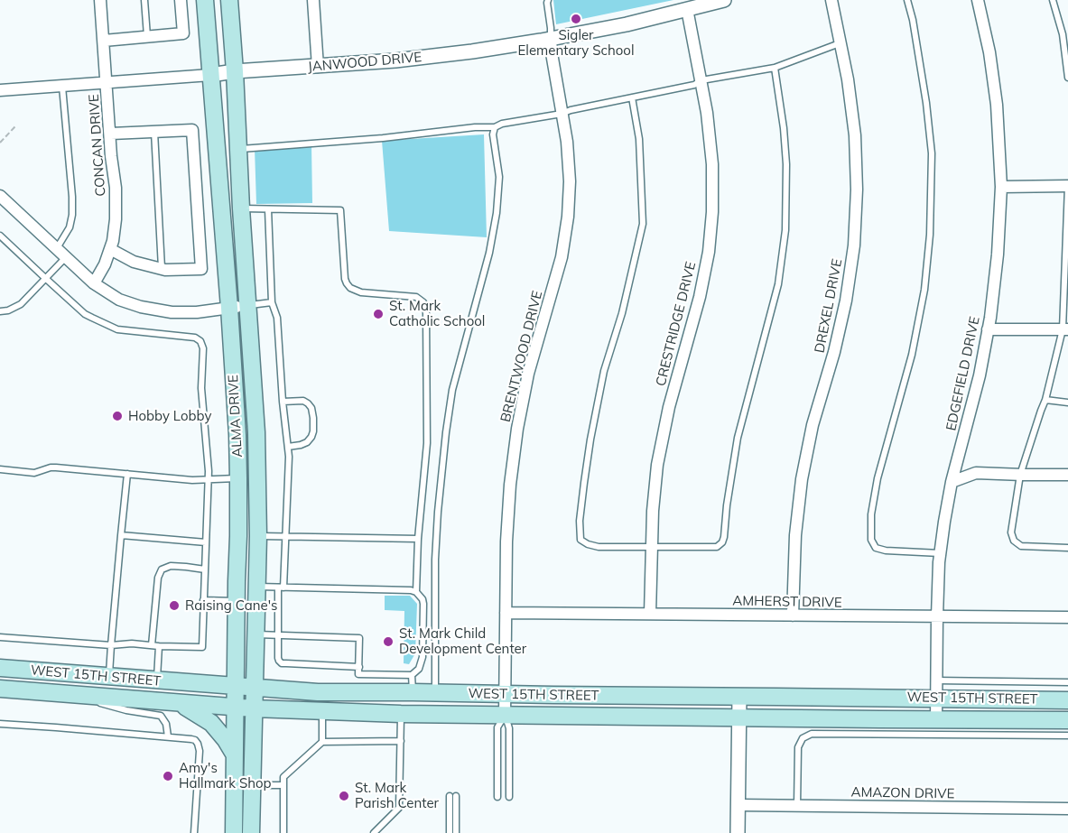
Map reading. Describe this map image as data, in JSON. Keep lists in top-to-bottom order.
{
  "streets": {
    "main road": ["ALMA DRIVE", "WEST 15TH STREET"],
    "street": [
      "JANWOOD DRIVE",
      "CONCAN DRIVE",
      "DREXEL DRIVE",
      "CRESTRIDGE DRIVE",
      "BRENTWOOD DRIVE",
      "EDGEFIELD DRIVE",
      "AMHERST DRIVE",
      "AMAZON DRIVE"
    ]
  },
  "crossings": [
    ["JANWOOD DRIVE", "CONCAN DRIVE"],
    ["JANWOOD DRIVE", "CRESTRIDGE DRIVE"],
    ["JANWOOD DRIVE", "BRENTWOOD DRIVE"],
    ["JANWOOD DRIVE", "ALMA DRIVE"],
    ["DREXEL DRIVE", "AMHERST DRIVE"],
    ["CRESTRIDGE DRIVE", "AMHERST DRIVE"],
    ["BRENTWOOD DRIVE", "AMHERST DRIVE"],
    ["BRENTWOOD DRIVE", "WEST 15TH STREET"],
    ["EDGEFIELD DRIVE", "AMHERST DRIVE"],
    ["EDGEFIELD DRIVE", "WEST 15TH STREET"],
    ["ALMA DRIVE", "WEST 15TH STREET"]
  ],
  "places": [
    "Sigler Elementary School",
    "St. Mark Catholic School",
    "Hobby Lobby",
    "Raising Cane's",
    "St. Mark Child Development Center",
    "Amy's Hallmark Shop",
    "St. Mark Parish Center"
  ]
}
